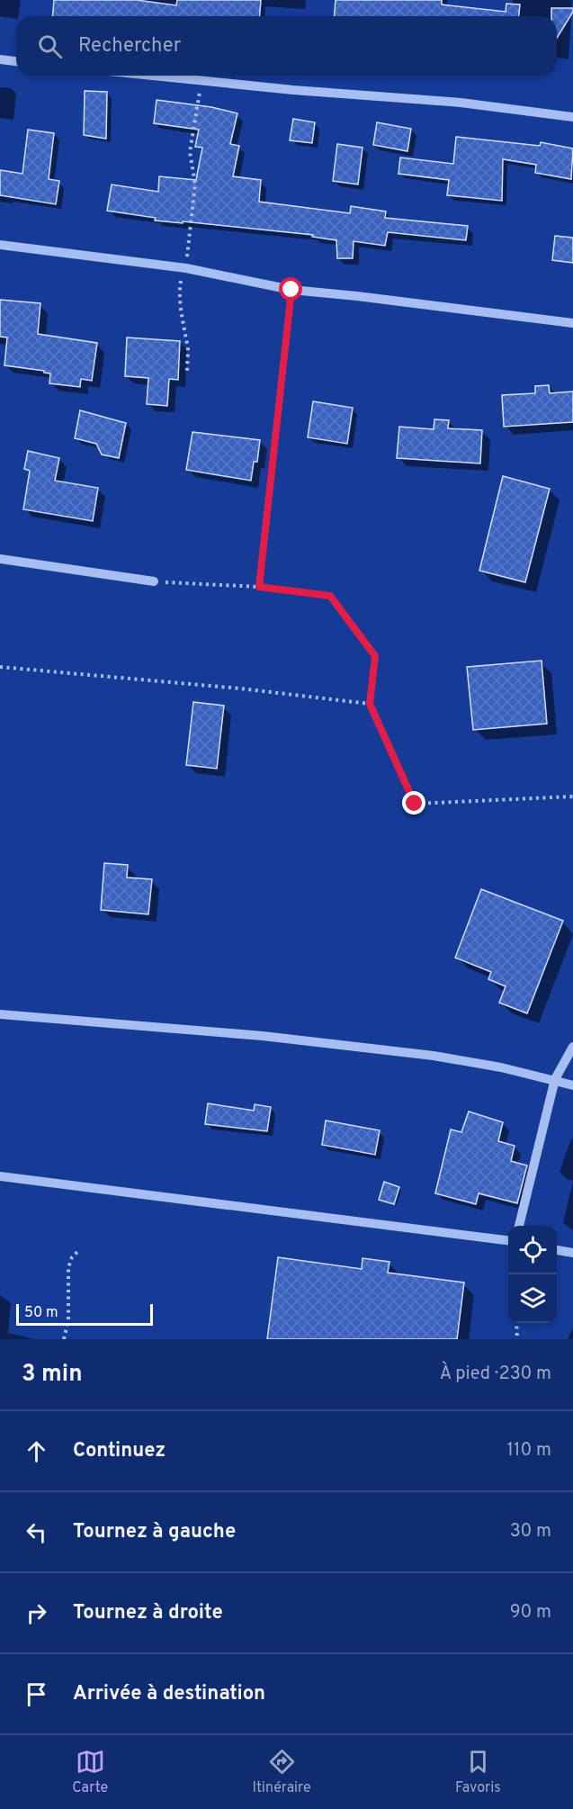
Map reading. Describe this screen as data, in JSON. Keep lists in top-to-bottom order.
{
  "scale_bar": "50 m",
  "page": {
    "search": "Rechercher",
    "scale": "50 m",
    "heading": ["3 min", "À pied · 230 m"],
    "list": [
      ["Continuez", "110 m"],
      ["Tournez à gauche", "30 m"],
      ["Tournez à droite", "90 m"],
      "Arrivée à destination"
    ],
    "nav": ["Carte", "Itinéraire", "Favoris"]
  }
}
